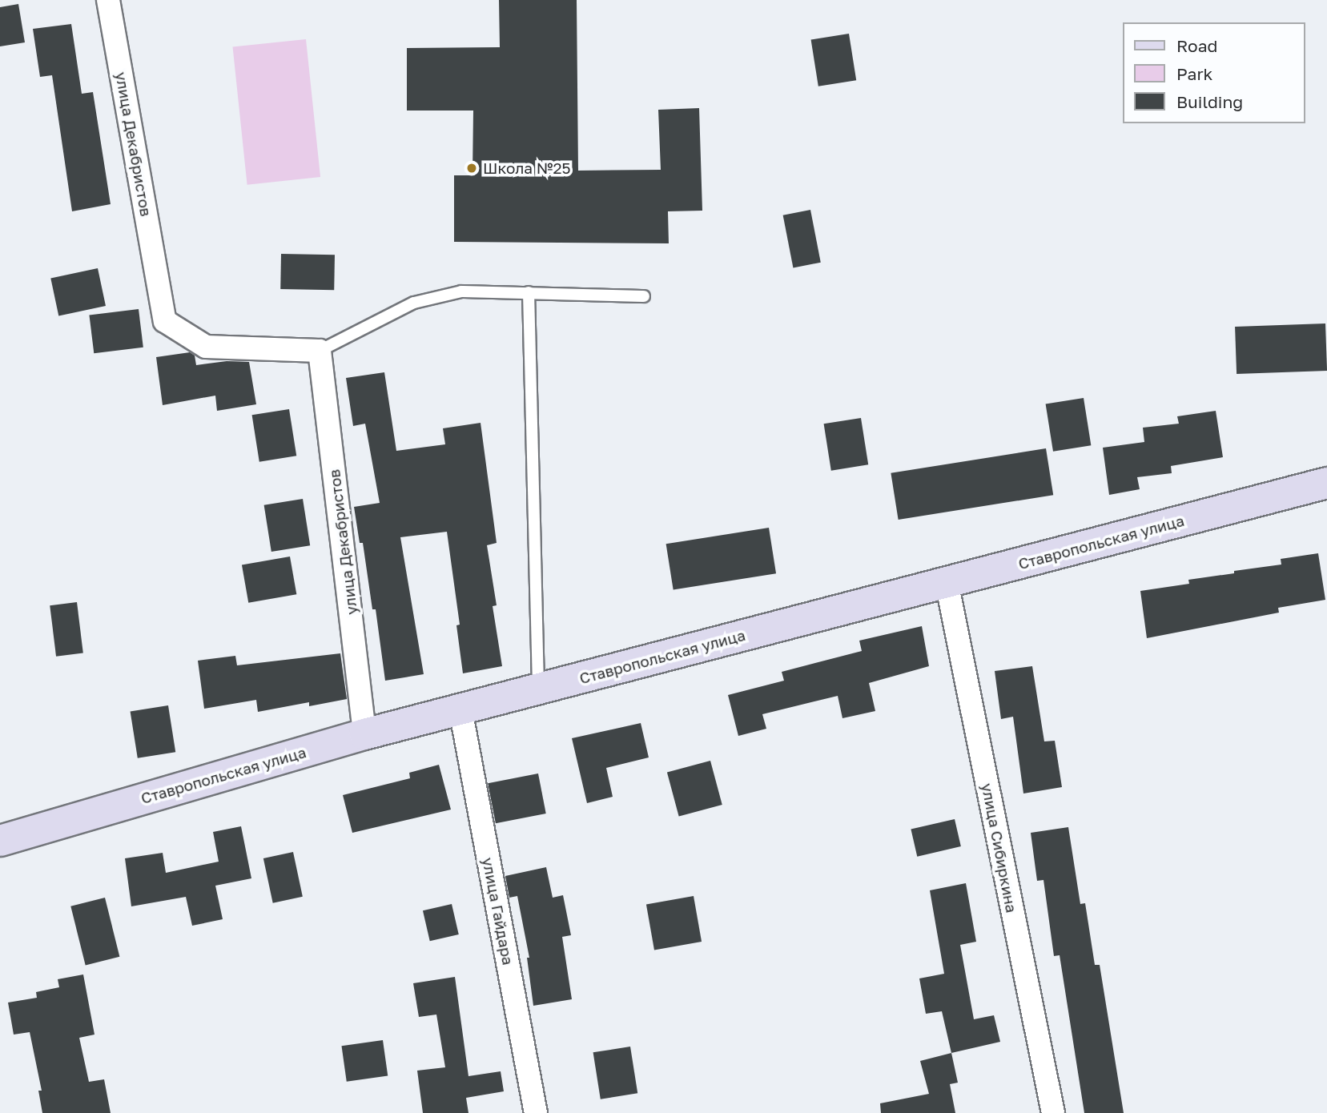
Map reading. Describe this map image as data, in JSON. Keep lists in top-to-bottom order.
{
  "streets": {
    "main road": ["Ставропольская улица"],
    "street": ["улица Декабристов", "улица Сибиркина", "улица Гайдара"]
  },
  "crossings": [
    ["улица Декабристов", "Ставропольская улица"],
    ["Ставропольская улица", "улица Сибиркина"],
    ["Ставропольская улица", "улица Гайдара"]
  ],
  "places": ["Школа №25"],
  "legend": ["Road", "Park", "Building"]
}
